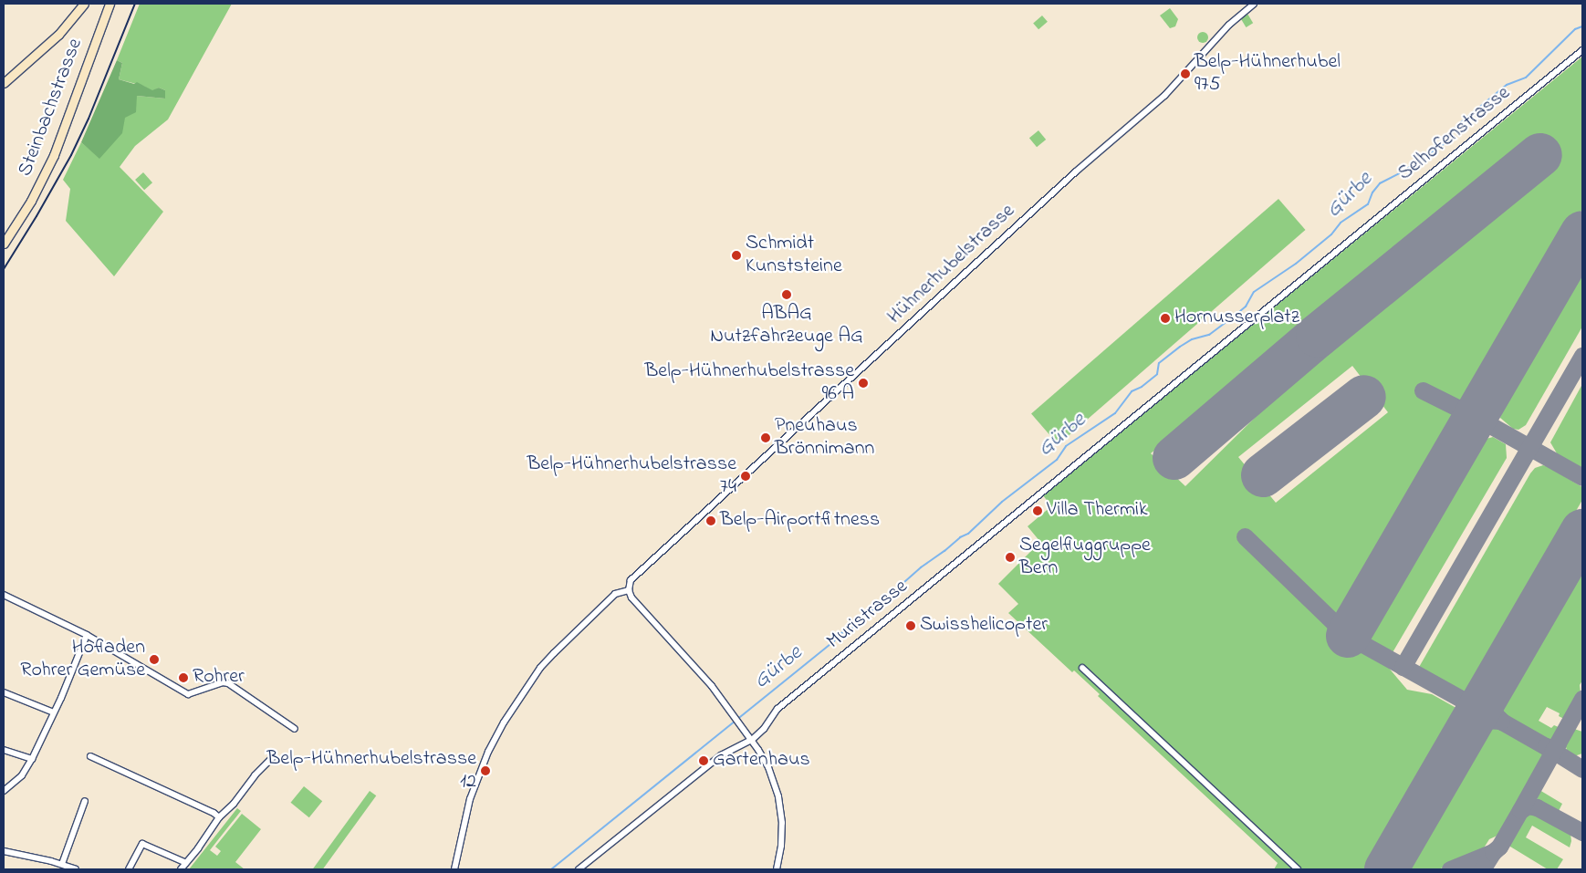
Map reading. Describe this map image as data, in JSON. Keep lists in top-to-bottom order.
{
  "streets": {
    "main road": ["Steinbachstrasse"],
    "street": ["Selhofenstrasse", "Hühnerhubelstrasse", "Muristrasse"]
  },
  "crossings": [
    ["Selhofenstrasse", "Muristrasse"]
  ],
  "water": ["Gürbe"],
  "places": [
    "Belp-Hühnerhubel 975",
    "Schmidt Kunststeine",
    "ABAG Nutzfahrzeuge AG",
    "Hornusserplatz",
    "Belp-Hühnerhubelstrasse 96 A",
    "Pneuhaus Brönnimann",
    "Belp-Hühnerhubelstrasse 74",
    "Villa Thermik",
    "Belp-Airportfitness",
    "Segelfluggruppe Bern",
    "Swisshelicopter",
    "Hofladen Rohrer Gemüse",
    "Rohrer",
    "Gartenhaus",
    "Belp-Hühnerhubelstrasse 12"
  ]
}
